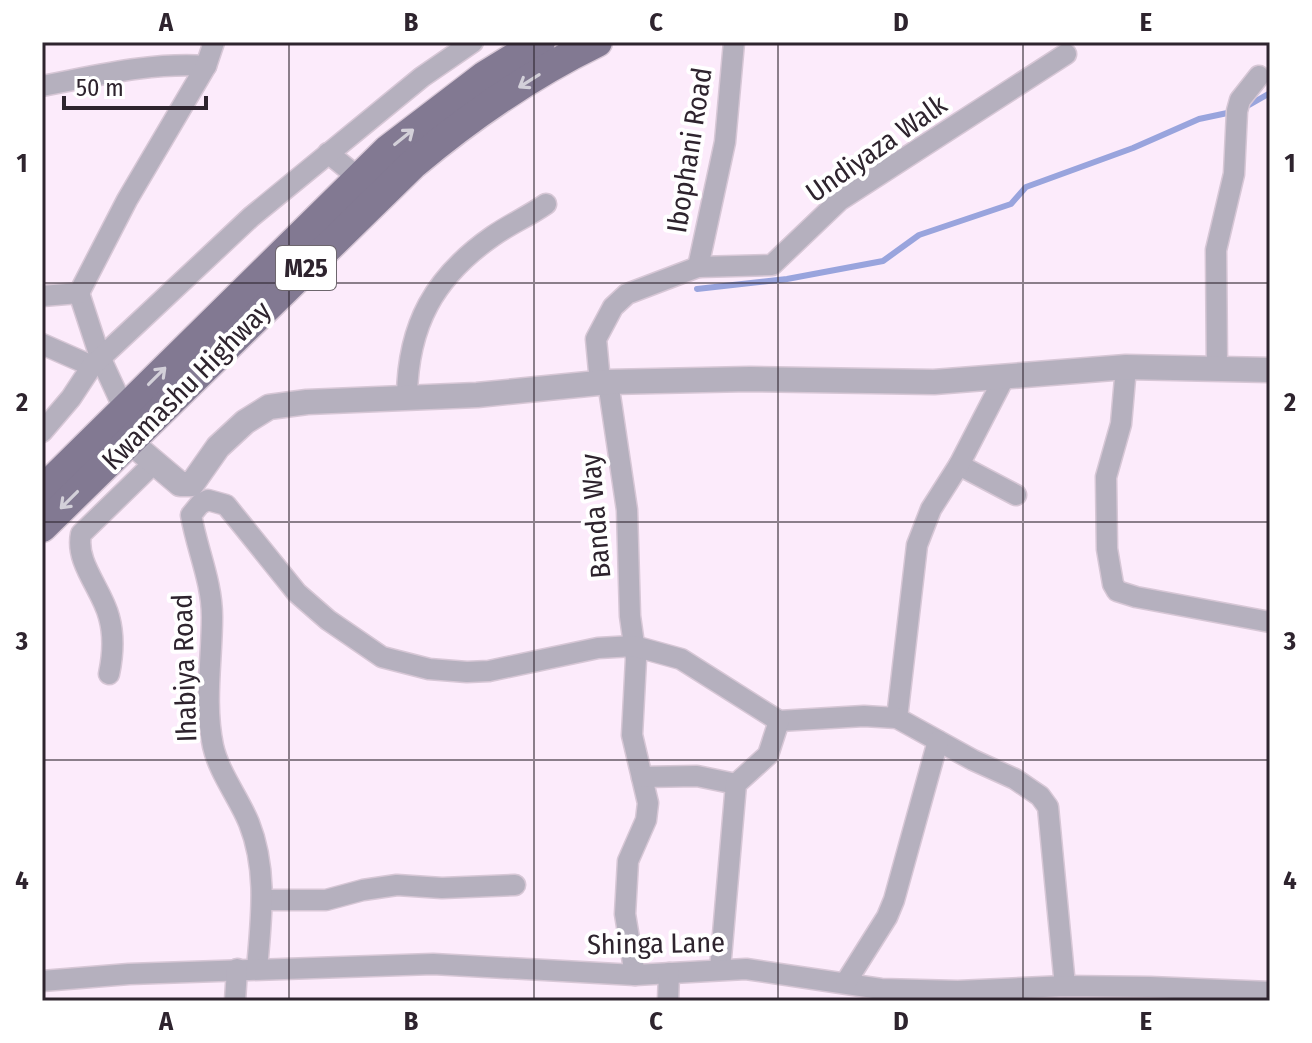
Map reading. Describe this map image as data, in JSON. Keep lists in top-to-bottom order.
{
  "streets": {
    "main road": ["M25", "Kwamashu Highway"],
    "street": [
      "Undiyaza Walk",
      "Ibophani Road",
      "Banda Way",
      "Ihabiya Road",
      "Shinga Lane"
    ]
  },
  "crossings": [
    ["Undiyaza Walk", "Ibophani Road"],
    ["Undiyaza Walk", "Banda Way"],
    ["Banda Way", "Ihabiya Road"],
    ["Banda Way", "Shinga Lane"],
    ["Ihabiya Road", "Shinga Lane"]
  ],
  "scale_bar": "50 m",
  "grid": {
    "columns": [
      "A",
      "B",
      "C",
      "D",
      "E"
    ],
    "rows": [
      "1",
      "2",
      "3",
      "4"
    ]
  }
}
